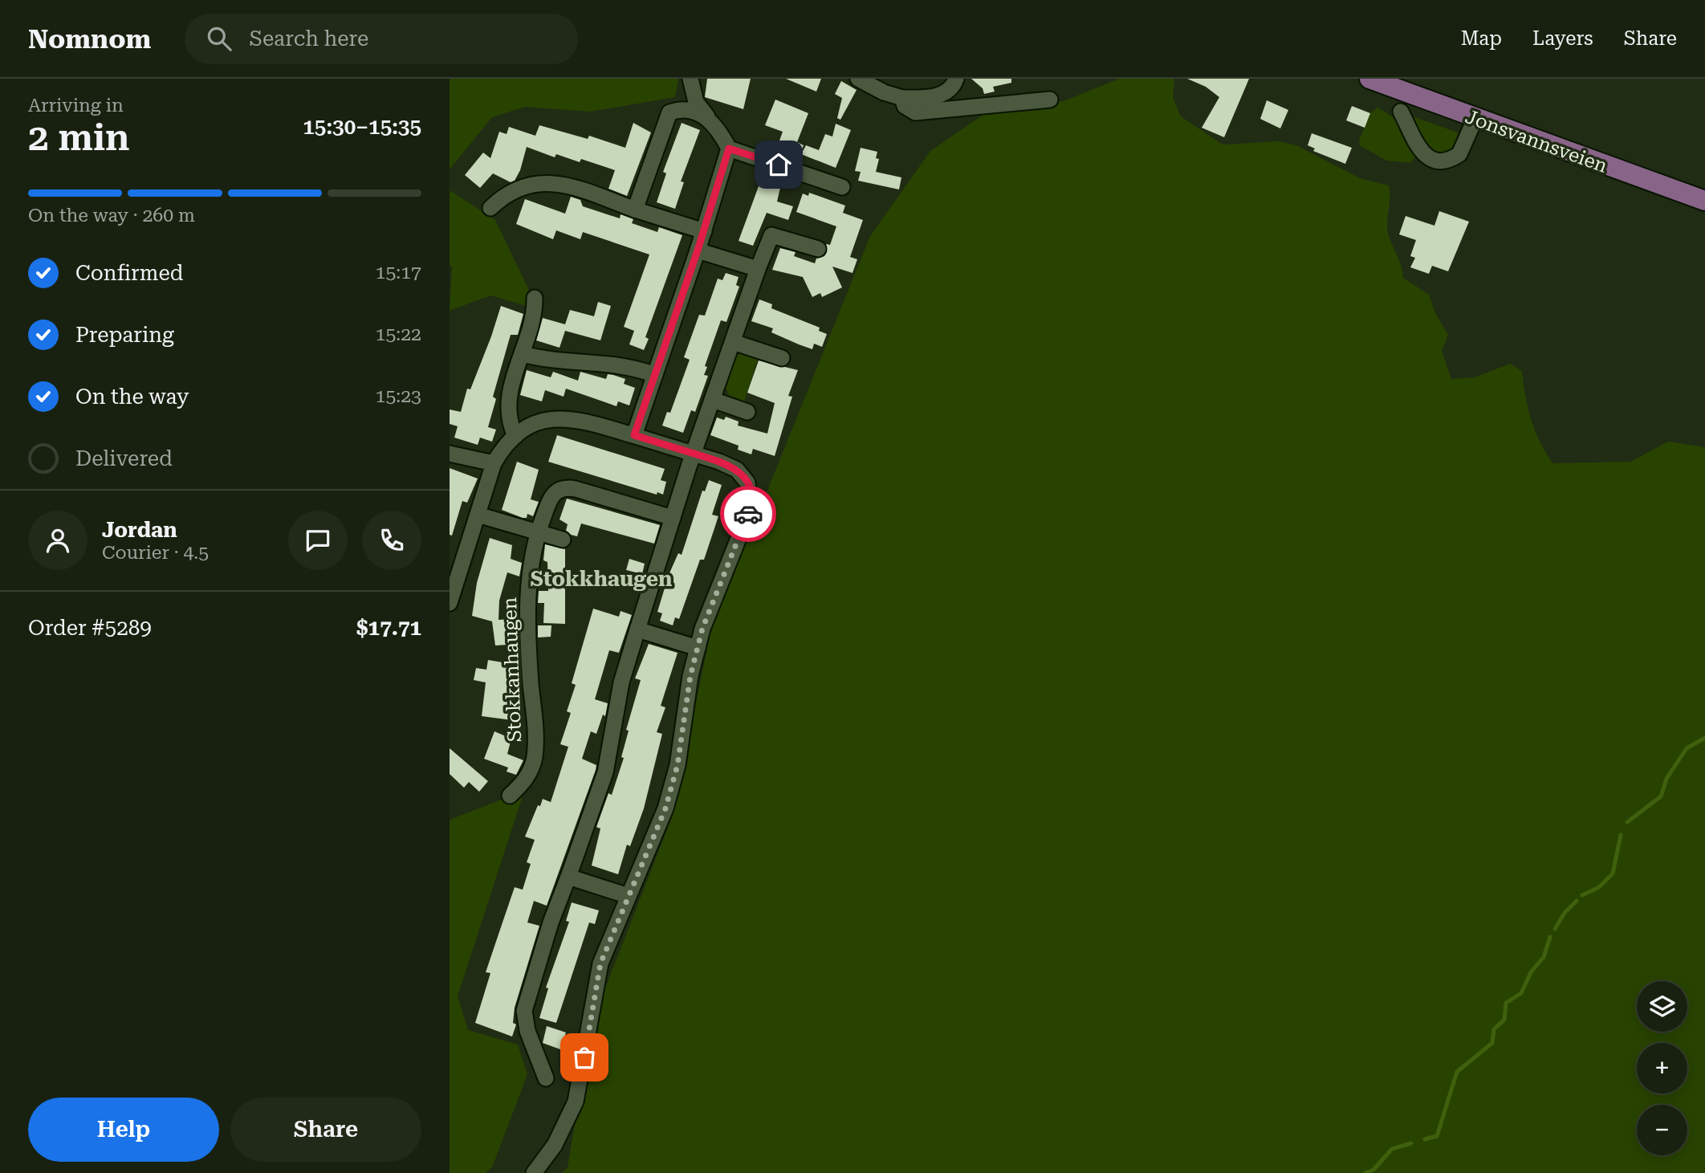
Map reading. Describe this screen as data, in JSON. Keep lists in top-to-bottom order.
{
  "streets": {
    "main road": ["Jonsvannsveien"],
    "street": ["Stokkanhaugen"]
  },
  "districts": ["Stokkhaugen"],
  "page": {
    "header": "Nomnom",
    "search": "Search here",
    "nav": ["Map", "Layers", "Share"],
    "heading": ["2 min", "Arriving in", "15:30–15:35"],
    "panel": [
      "Jordan",
      "Courier · 4.5",
      "Order #5289",
      "$17.71"
    ],
    "bar": "On the way · 260 m",
    "list": [
      ["Confirmed", "15:17"],
      ["Preparing", "15:22"],
      ["On the way", "15:23"],
      "Delivered"
    ],
    "map_buttons": ["+", "−"],
    "buttons": ["Help", "Share"]
  }
}
